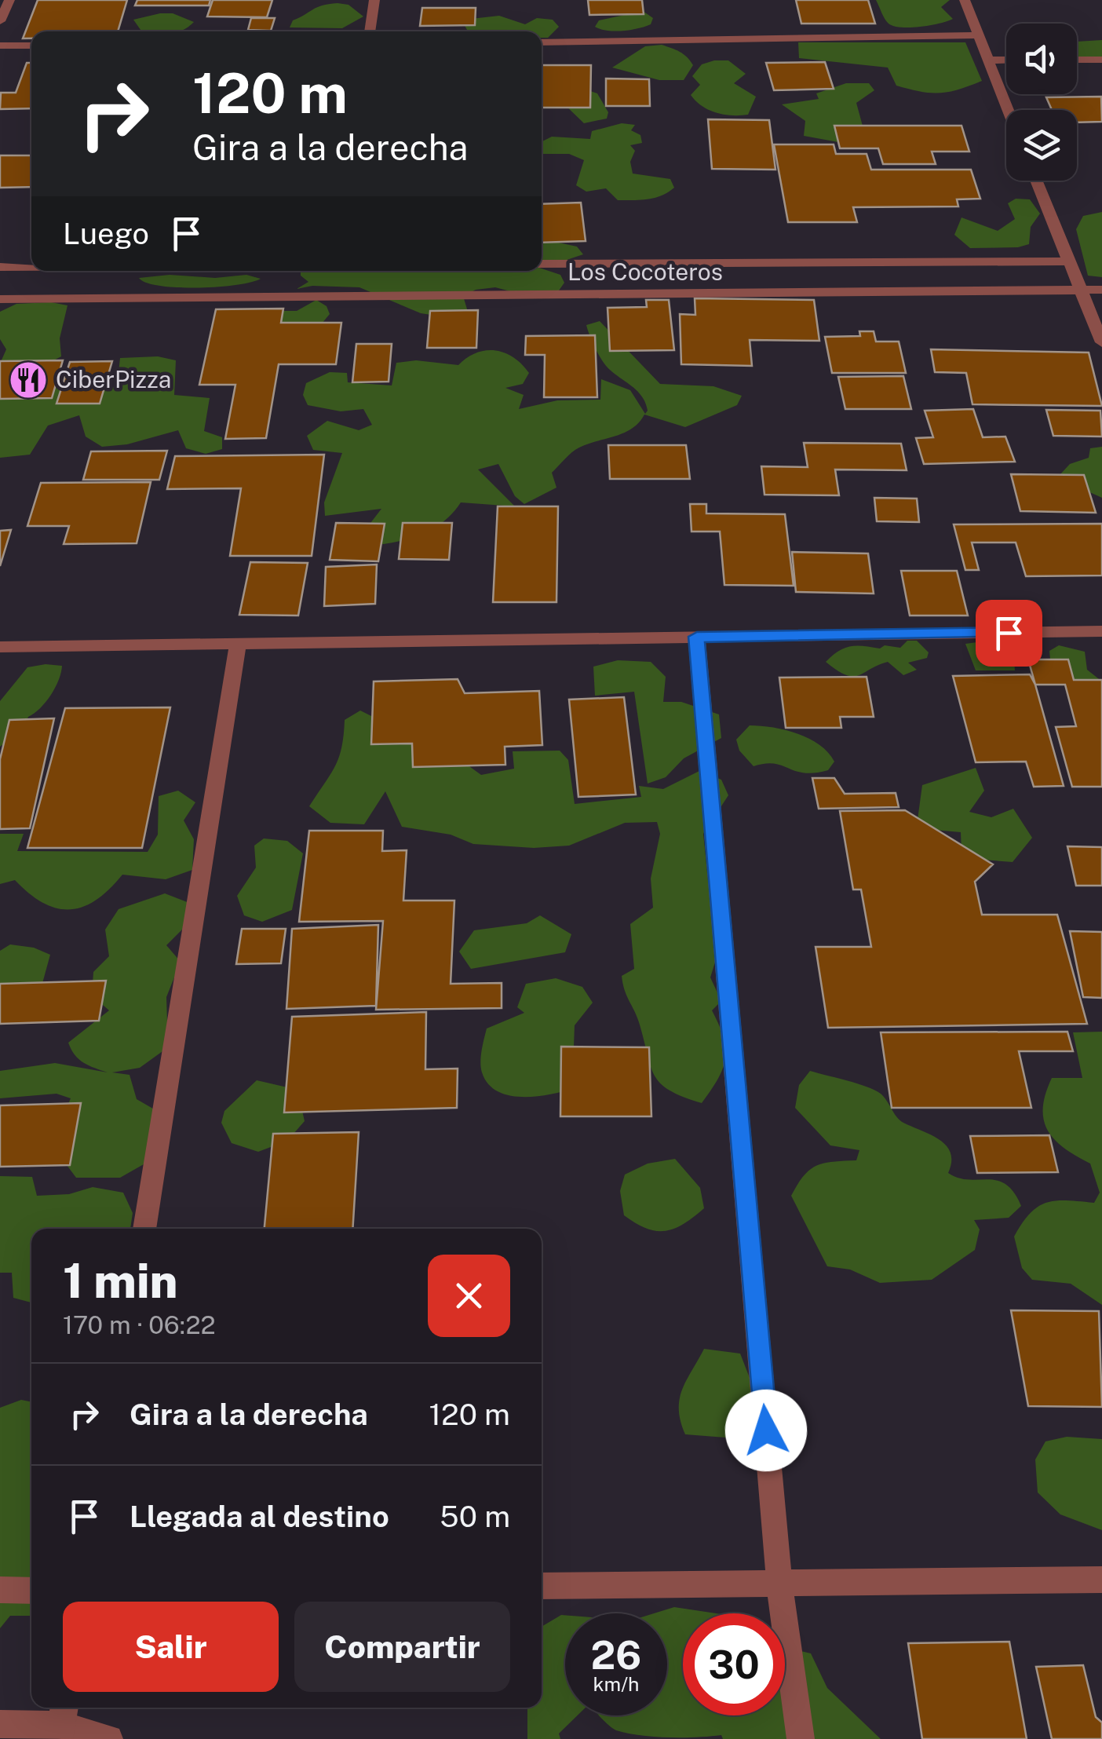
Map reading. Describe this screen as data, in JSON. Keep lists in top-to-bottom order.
{
  "streets": {
    "street": ["Los Cocoteros"]
  },
  "places": {
    "restaurant": ["CiberPizza"]
  },
  "page": {
    "turn": ["120 m", "Gira a la derecha"],
    "then": "Luego",
    "heading": ["1 min", "170 m · 06:22"],
    "list": [
      {
        "name": "Gira a la derecha",
        "value": "120 m"
      },
      {
        "name": "Llegada al destino",
        "value": "50 m"
      }
    ],
    "buttons": ["Salir", "Compartir"],
    "speed": "26 km/h",
    "limit": "30"
  }
}
